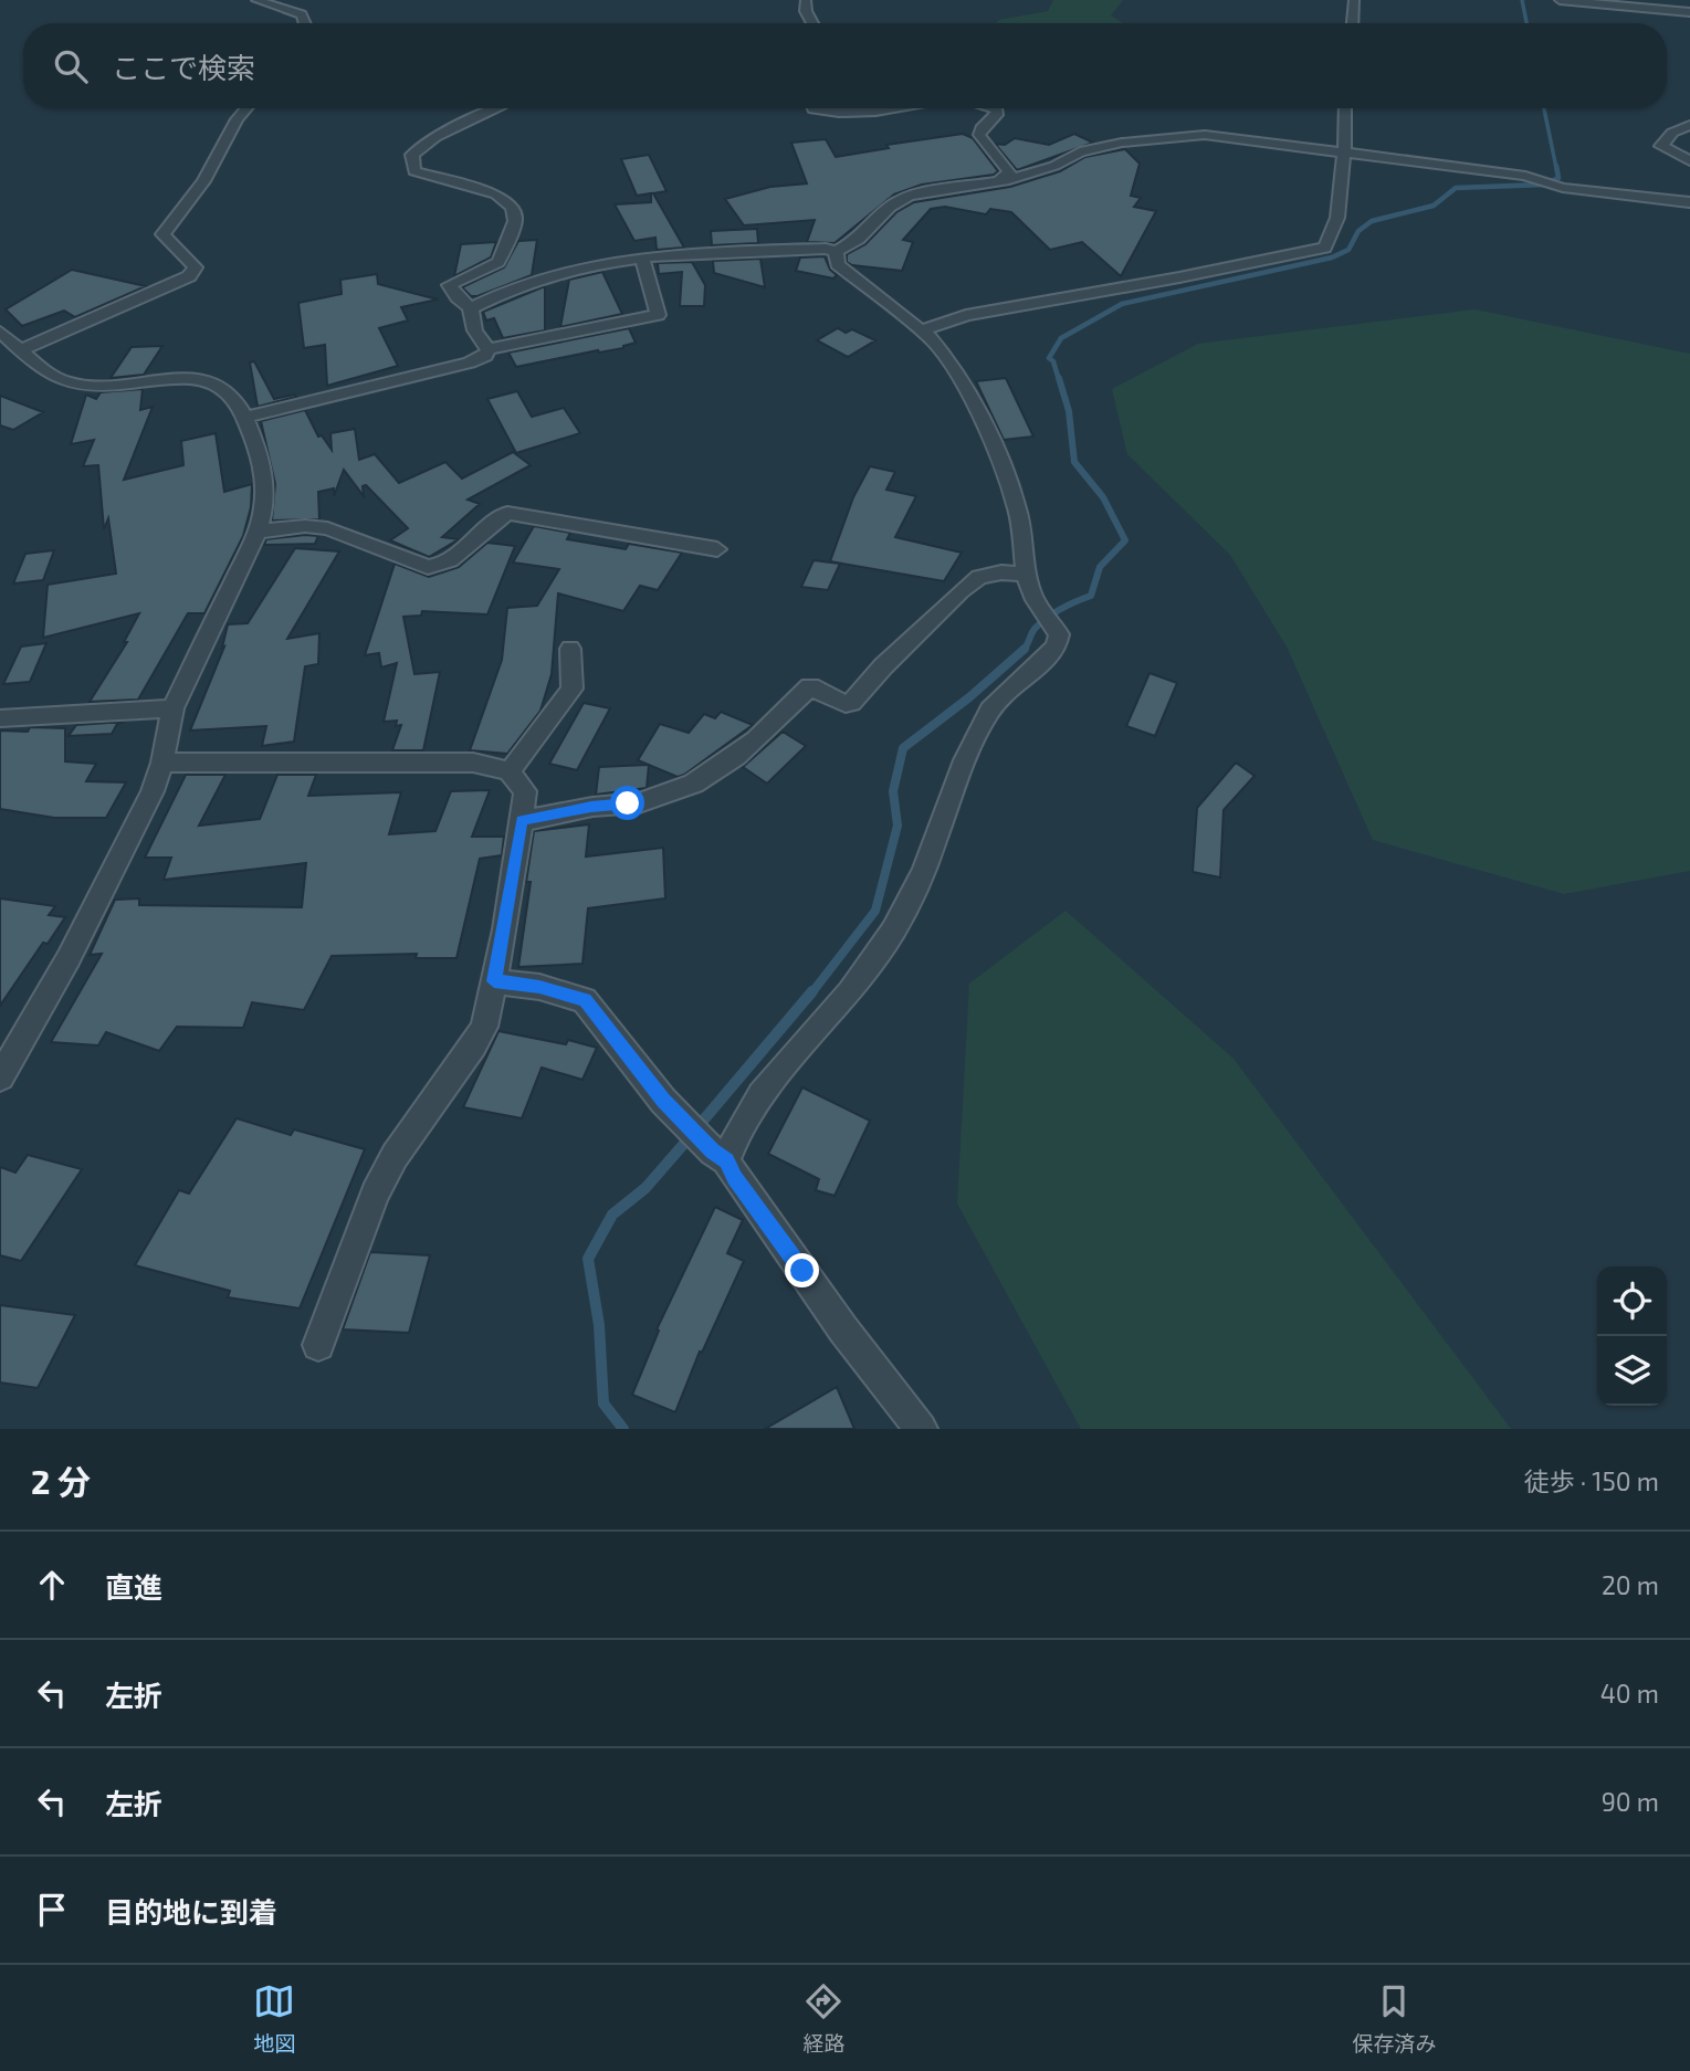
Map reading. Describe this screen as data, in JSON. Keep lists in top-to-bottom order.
{
  "page": {
    "search": "ここで検索",
    "heading": ["2 分", "徒歩 · 150 m"],
    "list": [
      ["直進", "20 m"],
      ["左折", "40 m"],
      ["左折", "90 m"],
      "目的地に到着"
    ],
    "nav": ["地図", "経路", "保存済み"]
  }
}
